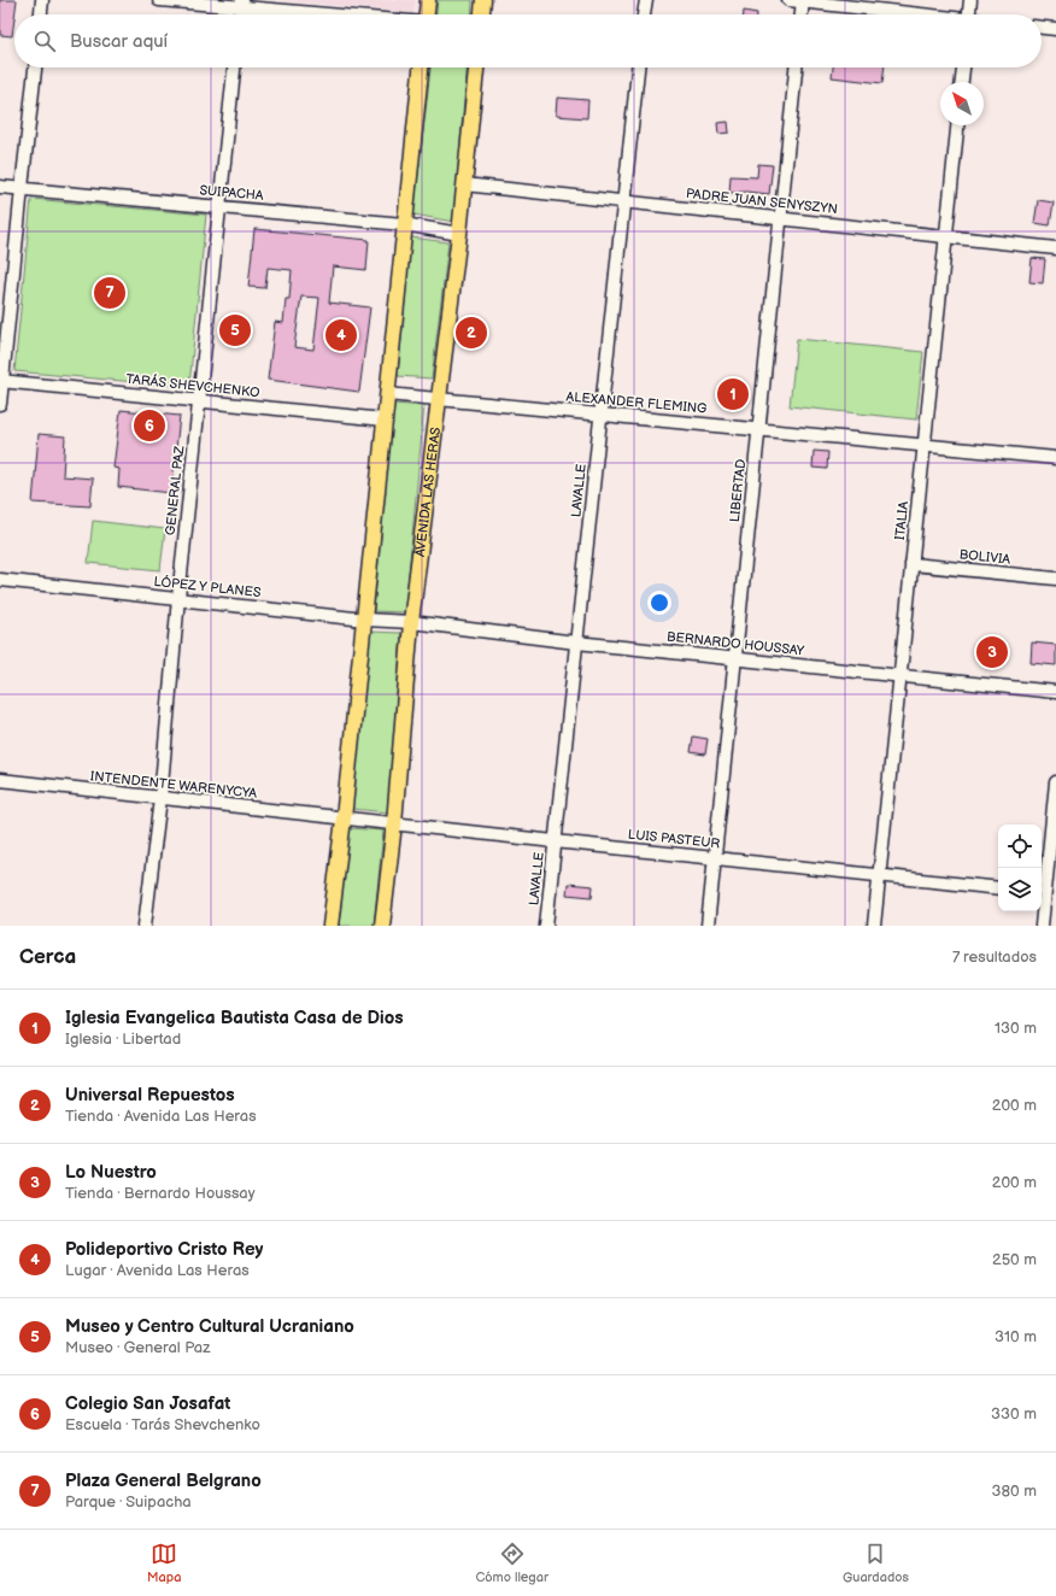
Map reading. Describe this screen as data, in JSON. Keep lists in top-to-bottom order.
{
  "streets": {
    "main road": ["AVENIDA LAS HERAS"],
    "street": [
      "SUIPACHA",
      "PADRE JUAN SENYSZYN",
      "TARÁS SHEVCHENKO",
      "ALEXANDER FLEMING",
      "GENERAL PAZ",
      "LAVALLE",
      "LIBERTAD",
      "ITALIA",
      "BOLIVIA",
      "LÓPEZ Y PLANES",
      "BERNARDO HOUSSAY",
      "INTENDENTE WARENYCYA",
      "LUIS PASTEUR"
    ]
  },
  "crossings": [
    ["SUIPACHA", "GENERAL PAZ"],
    ["SUIPACHA", "AVENIDA LAS HERAS"],
    ["PADRE JUAN SENYSZYN", "LAVALLE"],
    ["PADRE JUAN SENYSZYN", "LIBERTAD"],
    ["PADRE JUAN SENYSZYN", "AVENIDA LAS HERAS"],
    ["PADRE JUAN SENYSZYN", "ITALIA"],
    ["TARÁS SHEVCHENKO", "GENERAL PAZ"],
    ["ALEXANDER FLEMING", "LAVALLE"],
    ["ALEXANDER FLEMING", "LIBERTAD"],
    ["ALEXANDER FLEMING", "AVENIDA LAS HERAS"],
    ["ALEXANDER FLEMING", "ITALIA"],
    ["GENERAL PAZ", "LÓPEZ Y PLANES"],
    ["GENERAL PAZ", "INTENDENTE WARENYCYA"],
    ["LAVALLE", "BERNARDO HOUSSAY"],
    ["LAVALLE", "LUIS PASTEUR"],
    ["LIBERTAD", "BERNARDO HOUSSAY"],
    ["LIBERTAD", "LUIS PASTEUR"],
    ["AVENIDA LAS HERAS", "LÓPEZ Y PLANES"],
    ["AVENIDA LAS HERAS", "BERNARDO HOUSSAY"],
    ["AVENIDA LAS HERAS", "LUIS PASTEUR"],
    ["ITALIA", "BOLIVIA"],
    ["ITALIA", "BERNARDO HOUSSAY"],
    ["ITALIA", "LUIS PASTEUR"],
    ["LÓPEZ Y PLANES", "BERNARDO HOUSSAY"],
    ["INTENDENTE WARENYCYA", "LUIS PASTEUR"]
  ],
  "north": "top left",
  "page": {
    "search": "Buscar aquí",
    "pins": [
      "7",
      "5",
      "2",
      "4",
      "1",
      "6",
      "3"
    ],
    "heading": ["Cerca", "7 resultados"],
    "list": [
      {
        "mark": "1",
        "name": "Iglesia Evangelica Bautista Casa de Dios",
        "note": "Iglesia · Libertad",
        "value": "130 m"
      },
      {
        "mark": "2",
        "name": "Universal Repuestos",
        "note": "Tienda · Avenida Las Heras",
        "value": "200 m"
      },
      {
        "mark": "3",
        "name": "Lo Nuestro",
        "note": "Tienda · Bernardo Houssay",
        "value": "200 m"
      },
      {
        "mark": "4",
        "name": "Polideportivo Cristo Rey",
        "note": "Lugar · Avenida Las Heras",
        "value": "250 m"
      },
      {
        "mark": "5",
        "name": "Museo y Centro Cultural Ucraniano",
        "note": "Museo · General Paz",
        "value": "310 m"
      },
      {
        "mark": "6",
        "name": "Colegio San Josafat",
        "note": "Escuela · Tarás Shevchenko",
        "value": "330 m"
      },
      {
        "mark": "7",
        "name": "Plaza General Belgrano",
        "note": "Parque · Suipacha",
        "value": "380 m"
      }
    ],
    "nav": ["Mapa", "Cómo llegar", "Guardados"]
  }
}
